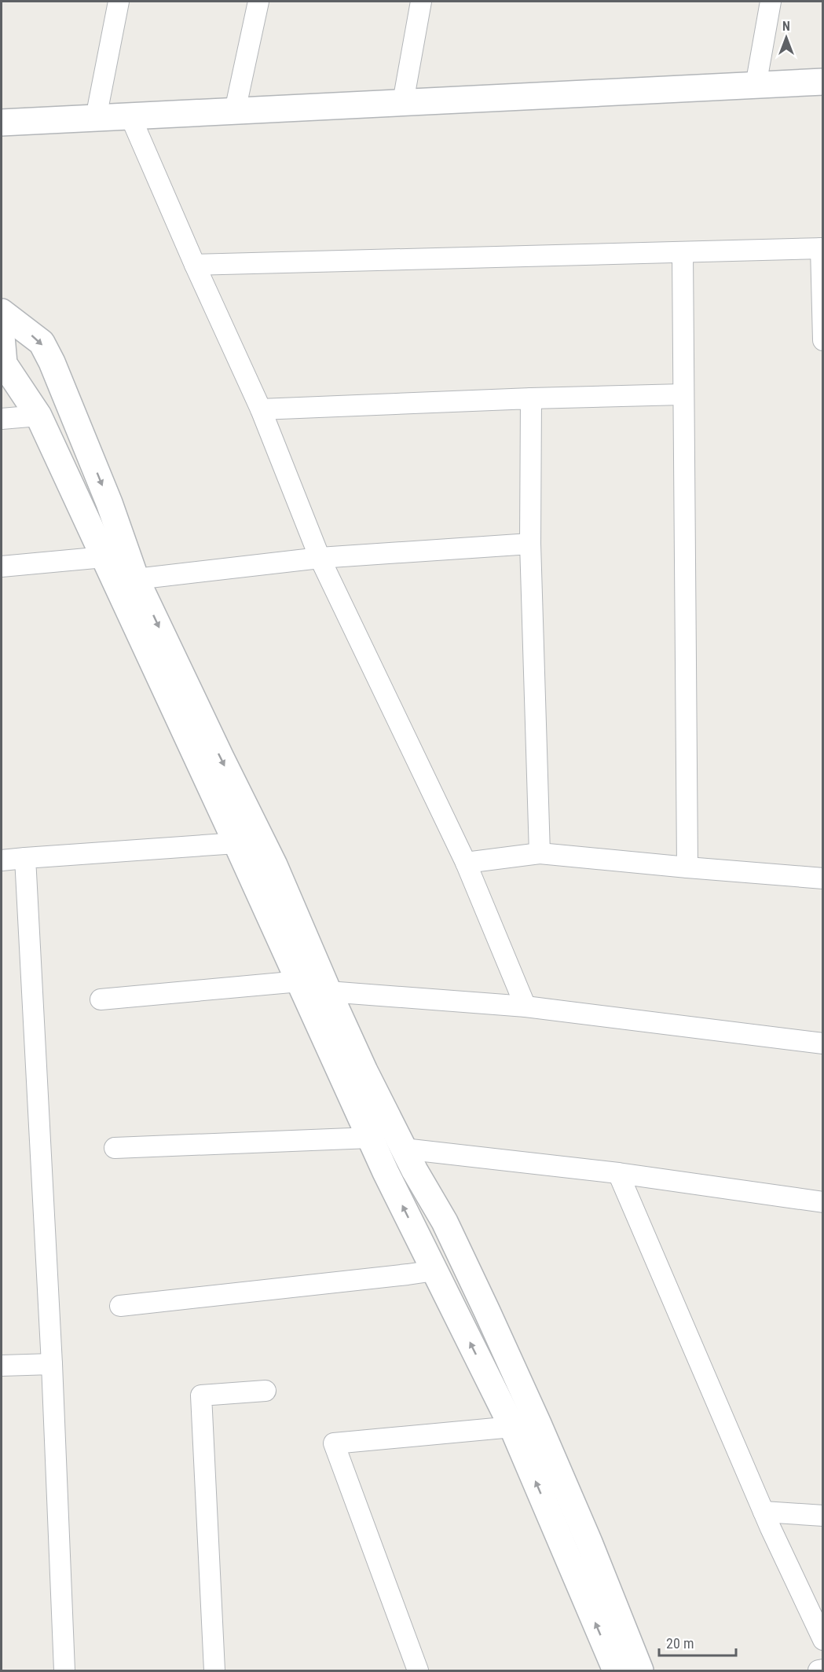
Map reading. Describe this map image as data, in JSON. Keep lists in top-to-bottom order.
{
  "scale_bar": "20 m",
  "north": "top"
}
